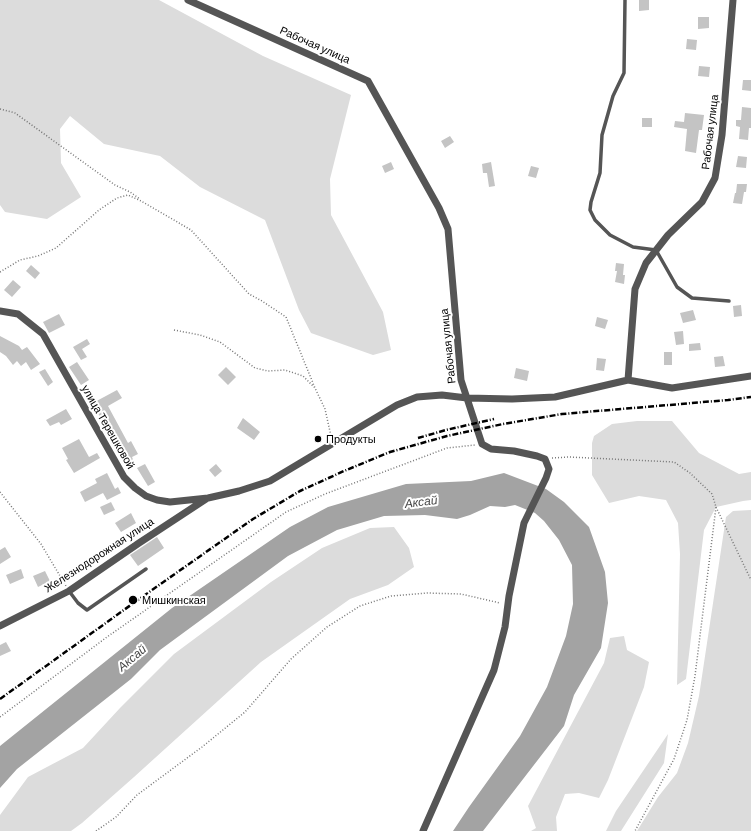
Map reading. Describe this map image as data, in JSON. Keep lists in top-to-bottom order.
{
  "streets": {
    "street": ["Рабочая улица", "улица Терешковой", "Железнодорожная улица"]
  },
  "crossings": [
    ["Рабочая улица", "улица Терешковой"],
    ["улица Терешковой", "Железнодорожная улица"]
  ],
  "water": ["Аксай"],
  "places": ["Продукты", "Мишкинская"]
}
